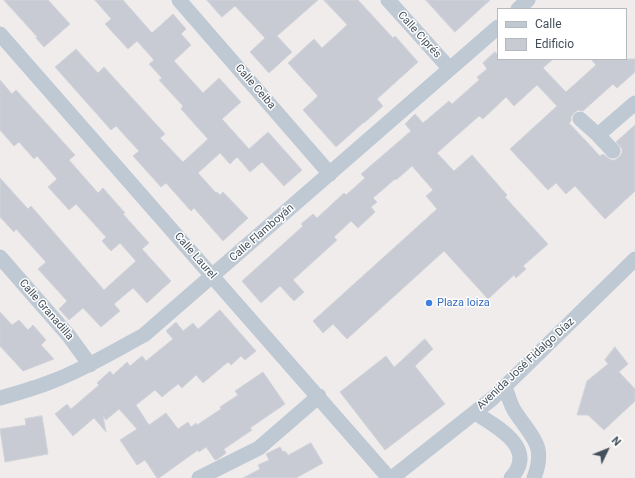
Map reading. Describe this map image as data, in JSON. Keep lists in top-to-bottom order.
{
  "streets": {
    "street": [
      "Calle Ciprés",
      "Calle Ceiba",
      "Calle Flamboyán",
      "Calle Laurel",
      "Calle Granadilla",
      "Avenida José Fidalgo Díaz"
    ]
  },
  "crossings": [
    ["Calle Ciprés", "Calle Flamboyán"],
    ["Calle Ceiba", "Calle Flamboyán"],
    ["Calle Flamboyán", "Calle Laurel"],
    ["Calle Flamboyán", "Calle Granadilla"],
    ["Calle Laurel", "Avenida José Fidalgo Díaz"]
  ],
  "places": ["Plaza loiza"],
  "legend": ["Calle", "Edificio"],
  "north": "top right"
}
